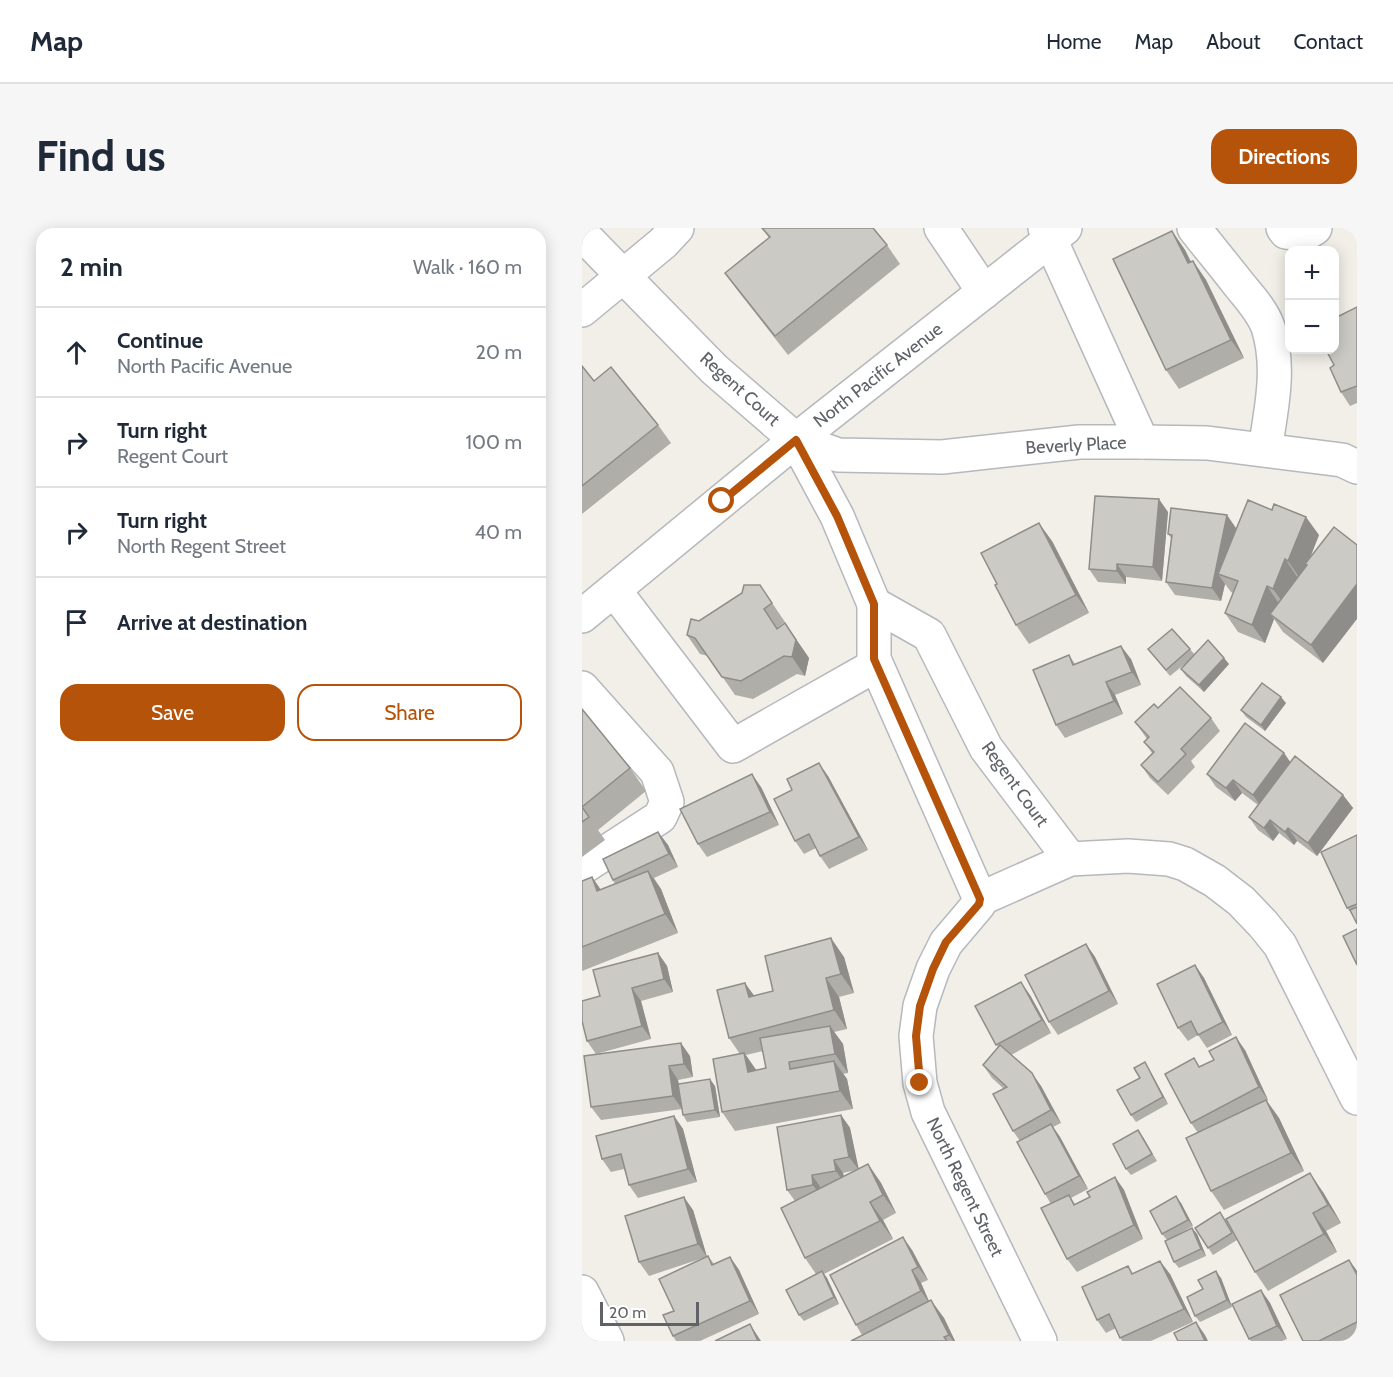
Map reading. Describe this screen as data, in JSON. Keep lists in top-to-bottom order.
{
  "streets": {
    "street": [
      "North Pacific Avenue",
      "Regent Court",
      "Beverly Place",
      "North Regent Street"
    ]
  },
  "crossings": [
    ["North Pacific Avenue", "Regent Court"],
    ["North Pacific Avenue", "Beverly Place"],
    ["Regent Court", "Beverly Place"],
    ["Regent Court", "North Regent Street"]
  ],
  "scale_bar": "20 m",
  "page": {
    "header": "Map",
    "nav": [
      "Home",
      "Map",
      "About",
      "Contact"
    ],
    "buttons": [
      "Directions",
      ["Save", "Share"]
    ],
    "title": "Find us",
    "heading": ["2 min", "Walk · 160 m"],
    "map_buttons": ["+", "−"],
    "list": [
      ["Continue", "North Pacific Avenue", "20 m"],
      ["Turn right", "Regent Court", "100 m"],
      ["Turn right", "North Regent Street", "40 m"],
      "Arrive at destination"
    ],
    "scale": "20 m"
  }
}
